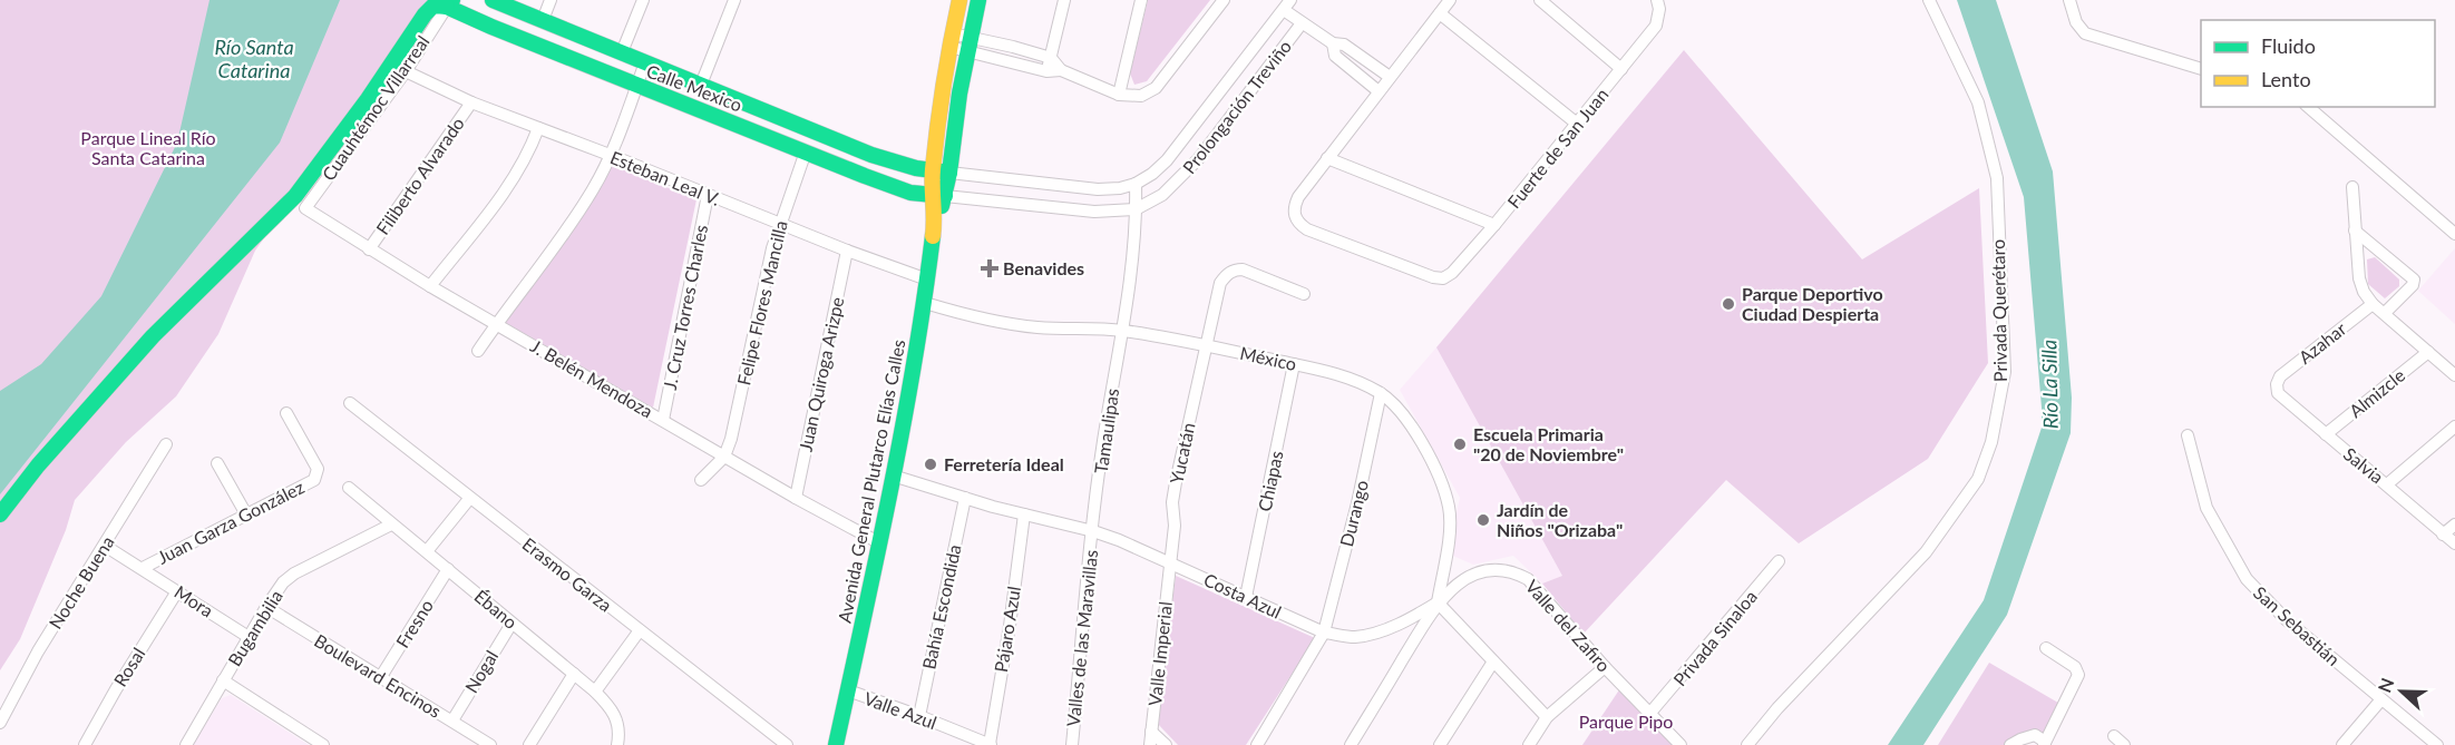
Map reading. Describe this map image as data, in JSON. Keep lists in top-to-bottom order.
{
  "streets": {
    "main road": ["Calle Mexico", "Avenida General Plutarco Elías Calles"],
    "street": [
      "Prolongación Treviño",
      "Cuauhtémoc Villarreal",
      "Fuerte de San Juan",
      "Filiberto Alvarado",
      "Esteban Leal V.",
      "Felipe Flores Mancilla",
      "J. Cruz Torres Charles",
      "Privada Querétaro",
      "Azahar",
      "México",
      "Juan Quiroga Arizpe",
      "J. Belén Mendoza",
      "Almizcle",
      "Tamaulipas",
      "Yucatán",
      "Salvia",
      "Chiapas",
      "Durango",
      "Juan Garza González",
      "Erasmo Garza",
      "Noche Buena",
      "Costa Azul",
      "Mora",
      "Bahía Escondida",
      "Ébano",
      "Fresno",
      "Valle del Zafiro",
      "San Sebastián",
      "Bugambilia",
      "Pájaro Azul",
      "Valles de las Maravillas",
      "Privada Sinaloa",
      "Valle Imperial",
      "Rosal",
      "Nogal",
      "Boulevard Encinos",
      "Valle Azul"
    ]
  },
  "crossings": [
    ["Calle Mexico", "Prolongación Treviño"],
    ["Calle Mexico", "Cuauhtémoc Villarreal"],
    ["Calle Mexico", "Felipe Flores Mancilla"],
    ["Calle Mexico", "Avenida General Plutarco Elías Calles"],
    ["Prolongación Treviño", "Avenida General Plutarco Elías Calles"],
    ["Cuauhtémoc Villarreal", "Esteban Leal V."],
    ["Cuauhtémoc Villarreal", "J. Belén Mendoza"],
    ["Filiberto Alvarado", "Esteban Leal V."],
    ["Filiberto Alvarado", "J. Belén Mendoza"],
    ["Esteban Leal V.", "Felipe Flores Mancilla"],
    ["Esteban Leal V.", "J. Cruz Torres Charles"],
    ["Esteban Leal V.", "Juan Quiroga Arizpe"],
    ["Esteban Leal V.", "Avenida General Plutarco Elías Calles"],
    ["Felipe Flores Mancilla", "J. Belén Mendoza"],
    ["J. Cruz Torres Charles", "J. Belén Mendoza"],
    ["Azahar", "Salvia"],
    ["México", "Tamaulipas"],
    ["México", "Yucatán"],
    ["México", "Avenida General Plutarco Elías Calles"],
    ["México", "Chiapas"],
    ["México", "Durango"],
    ["México", "Costa Azul"],
    ["México", "Valle del Zafiro"],
    ["Juan Quiroga Arizpe", "J. Belén Mendoza"],
    ["J. Belén Mendoza", "Avenida General Plutarco Elías Calles"],
    ["Almizcle", "Salvia"],
    ["Tamaulipas", "Costa Azul"],
    ["Tamaulipas", "Valles de las Maravillas"],
    ["Yucatán", "Costa Azul"],
    ["Yucatán", "Valle Imperial"],
    ["Avenida General Plutarco Elías Calles", "Costa Azul"],
    ["Avenida General Plutarco Elías Calles", "Valle Azul"],
    ["Chiapas", "Costa Azul"],
    ["Durango", "Costa Azul"],
    ["Juan Garza González", "Mora"],
    ["Noche Buena", "Mora"],
    ["Costa Azul", "Bahía Escondida"],
    ["Costa Azul", "Valle del Zafiro"],
    ["Costa Azul", "Pájaro Azul"],
    ["Costa Azul", "Valles de las Maravillas"],
    ["Costa Azul", "Valle Imperial"],
    ["Mora", "Bugambilia"],
    ["Mora", "Rosal"],
    ["Bahía Escondida", "Valle Azul"],
    ["Ébano", "Fresno"],
    ["Ébano", "Bugambilia"],
    ["Ébano", "Nogal"],
    ["Fresno", "Boulevard Encinos"],
    ["Valle del Zafiro", "Privada Sinaloa"],
    ["Bugambilia", "Boulevard Encinos"],
    ["Pájaro Azul", "Valle Azul"],
    ["Nogal", "Boulevard Encinos"]
  ],
  "water": ["Río Santa Catarina", "Río La Silla"],
  "parks": ["Parque Lineal Río Santa Catarina", "Parque Pipo"],
  "places": {
    "health": ["Benavides"],
    "other": [
      "Parque Deportivo Ciudad Despierta",
      "Escuela Primaria \"20 de Noviembre\"",
      "Ferretería Ideal",
      "Jardín de Niños \"Orizaba\""
    ]
  },
  "legend": ["Fluido", "Lento"],
  "north": "left"
}
